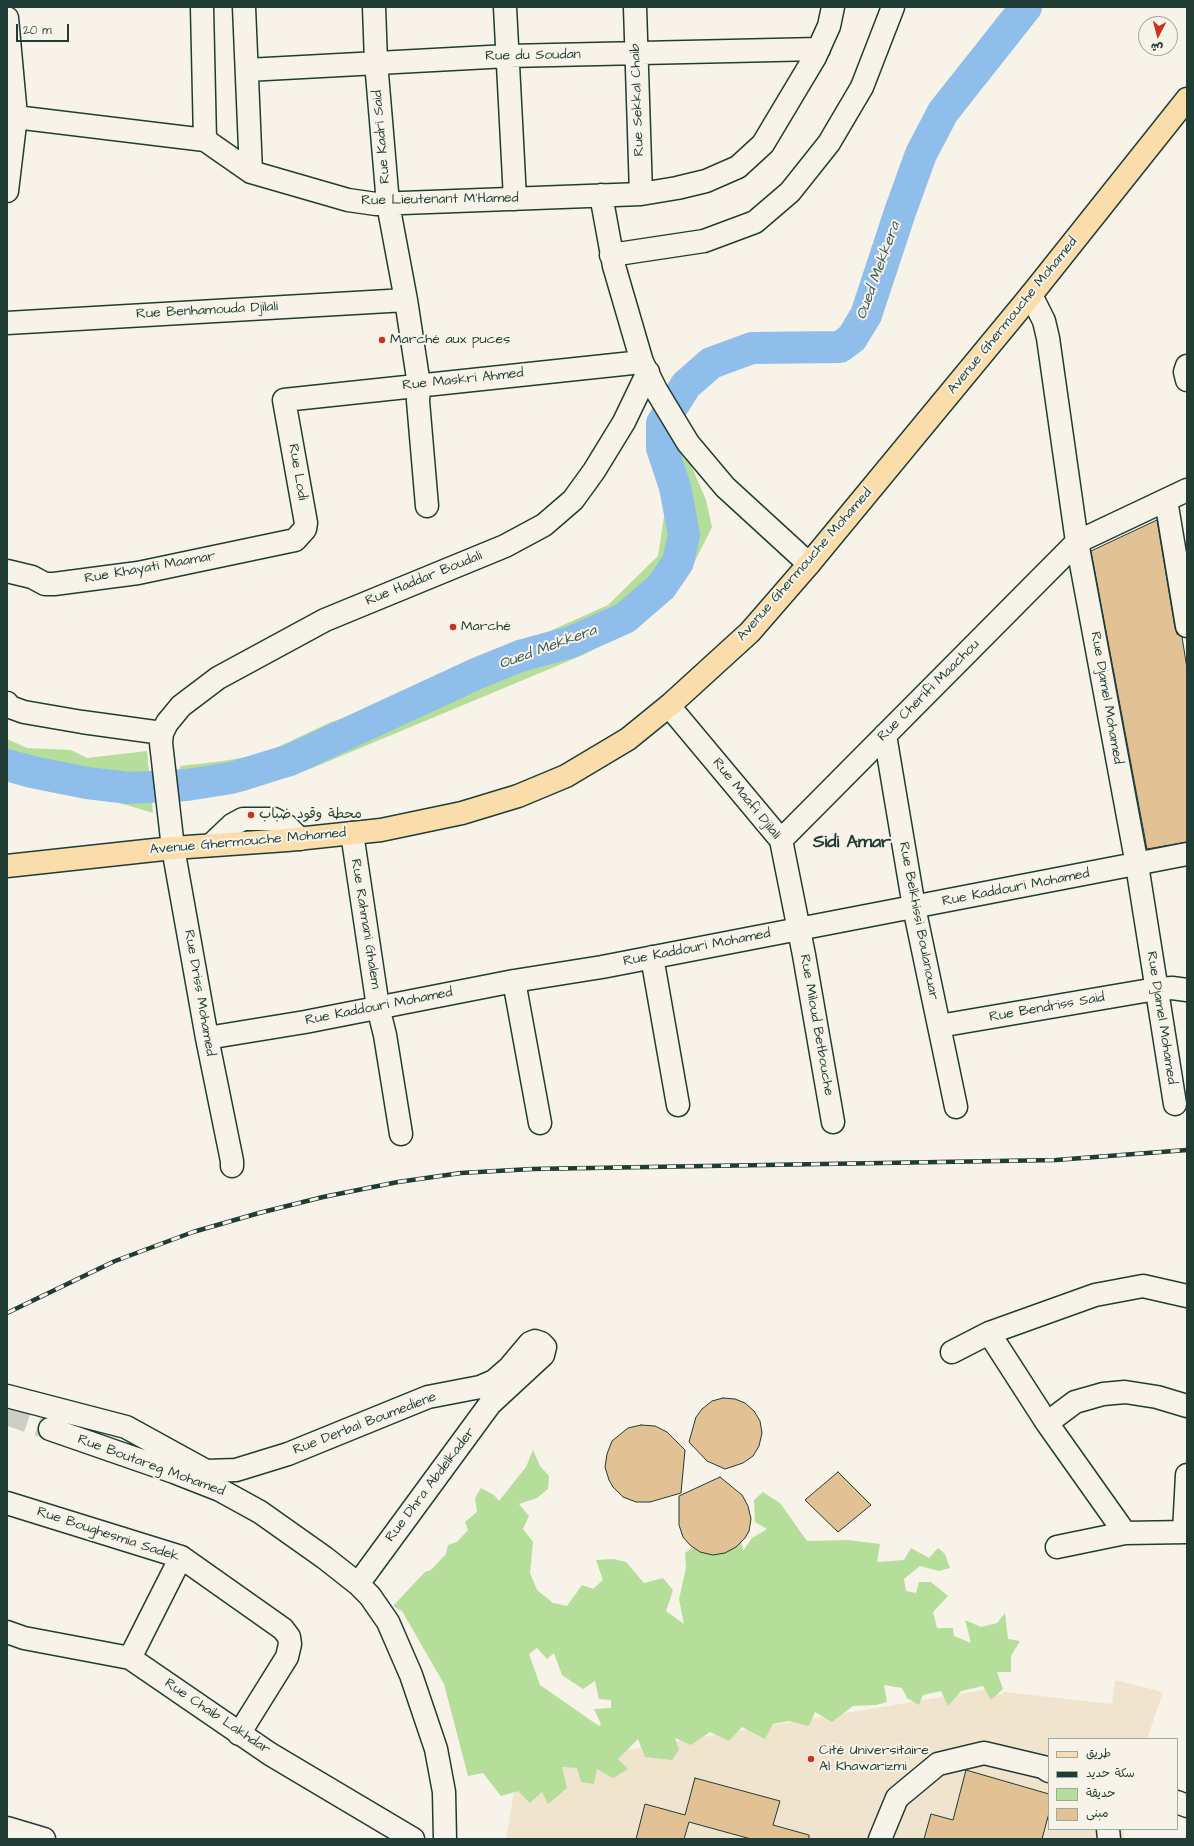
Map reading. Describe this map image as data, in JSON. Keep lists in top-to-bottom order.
{
  "streets": {
    "main road": ["Avenue Ghermouche Mohamed"],
    "street": [
      "Rue du Soudan",
      "Rue Sekkal Chaib",
      "Rue Kadri Said",
      "Rue Lieutenant M'Hamed",
      "Rue Benhamouda Djilali",
      "Rue Maskri Ahmed",
      "Rue Lodi",
      "Rue Khayati Maamar",
      "Rue Haddar Boudali",
      "Rue Cherifi Maachou",
      "Rue Djamel Mohamed",
      "Rue Maafi Djilali",
      "Rue Kaddouri Mohamed",
      "Rue Belkhissi Boulanouar",
      "Rue Rahmani Ghalem",
      "Rue Driss Mohamed",
      "Rue Bendriss Said",
      "Rue Miloud Betbouche",
      "Rue Derbal Boumediene",
      "Rue Boutareg Mohamed",
      "Rue Dhra Abdelkader",
      "Rue Boughesmia Sadek",
      "Rue Chaib Lakhdar"
    ]
  },
  "crossings": [
    ["Rue du Soudan", "Rue Sekkal Chaib"],
    ["Rue du Soudan", "Rue Kadri Said"],
    ["Rue du Soudan", "Rue Lieutenant M'Hamed"],
    ["Rue Sekkal Chaib", "Rue Lieutenant M'Hamed"],
    ["Rue Kadri Said", "Rue Lieutenant M'Hamed"],
    ["Rue Kadri Said", "Rue Benhamouda Djilali"],
    ["Rue Kadri Said", "Rue Maskri Ahmed"],
    ["Avenue Ghermouche Mohamed", "Rue Djamel Mohamed"],
    ["Avenue Ghermouche Mohamed", "Rue Maafi Djilali"],
    ["Avenue Ghermouche Mohamed", "Rue Rahmani Ghalem"],
    ["Avenue Ghermouche Mohamed", "Rue Driss Mohamed"],
    ["Rue Maskri Ahmed", "Rue Lodi"],
    ["Rue Maskri Ahmed", "Rue Haddar Boudali"],
    ["Rue Lodi", "Rue Khayati Maamar"],
    ["Rue Haddar Boudali", "Rue Driss Mohamed"],
    ["Rue Cherifi Maachou", "Rue Djamel Mohamed"],
    ["Rue Cherifi Maachou", "Rue Maafi Djilali"],
    ["Rue Cherifi Maachou", "Rue Belkhissi Boulanouar"],
    ["Rue Djamel Mohamed", "Rue Kaddouri Mohamed"],
    ["Rue Djamel Mohamed", "Rue Bendriss Said"],
    ["Rue Maafi Djilali", "Rue Kaddouri Mohamed"],
    ["Rue Maafi Djilali", "Rue Miloud Betbouche"],
    ["Rue Kaddouri Mohamed", "Rue Belkhissi Boulanouar"],
    ["Rue Kaddouri Mohamed", "Rue Rahmani Ghalem"],
    ["Rue Kaddouri Mohamed", "Rue Driss Mohamed"],
    ["Rue Kaddouri Mohamed", "Rue Miloud Betbouche"],
    ["Rue Belkhissi Boulanouar", "Rue Bendriss Said"],
    ["Rue Derbal Boumediene", "Rue Dhra Abdelkader"],
    ["Rue Boutareg Mohamed", "Rue Dhra Abdelkader"],
    ["Rue Boughesmia Sadek", "Rue Chaib Lakhdar"]
  ],
  "districts": ["Sidi Amar"],
  "water": ["Oued Mekkera"],
  "places": [
    "Marché aux puces",
    "Marché",
    "محطة وقود ضباب",
    "Cité Universitaire Al Khawarizmi"
  ],
  "legend": [
    "طريق",
    "سكة حديد",
    "حديقة",
    "مبنى"
  ],
  "scale_bar": "20 m",
  "north": "bottom"
}
